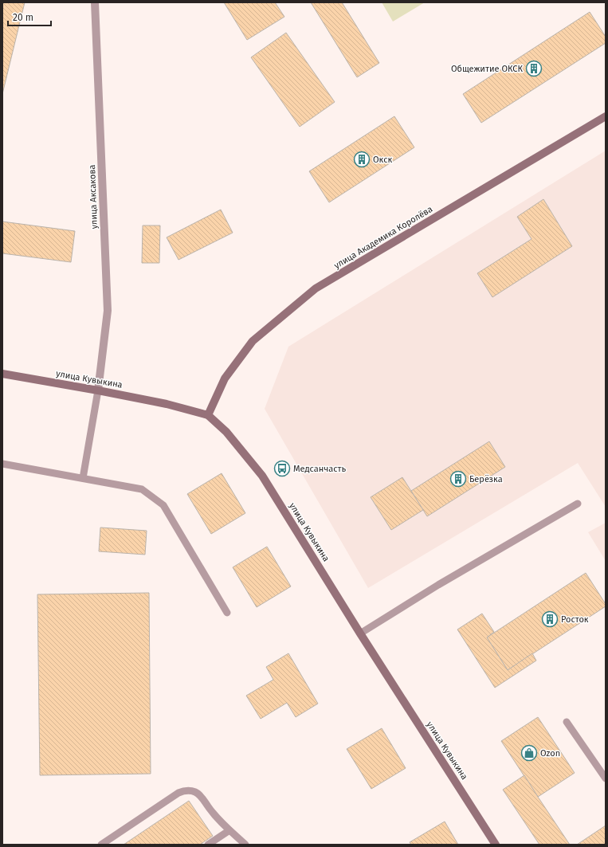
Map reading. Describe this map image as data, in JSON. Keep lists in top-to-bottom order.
{
  "streets": {
    "street": ["улица Аксакова", "улица Академика Королёва", "улица Кувыкина"]
  },
  "crossings": [
    ["улица Аксакова", "улица Кувыкина"],
    ["улица Академика Королёва", "улица Кувыкина"]
  ],
  "places": {
    "building": [
      "Общежитие ОКСК",
      "Окск",
      "Берёзка",
      "Росток"
    ],
    "bus stop": ["Медсанчасть"],
    "shop": ["Ozon"]
  },
  "scale_bar": "20 m"
}
